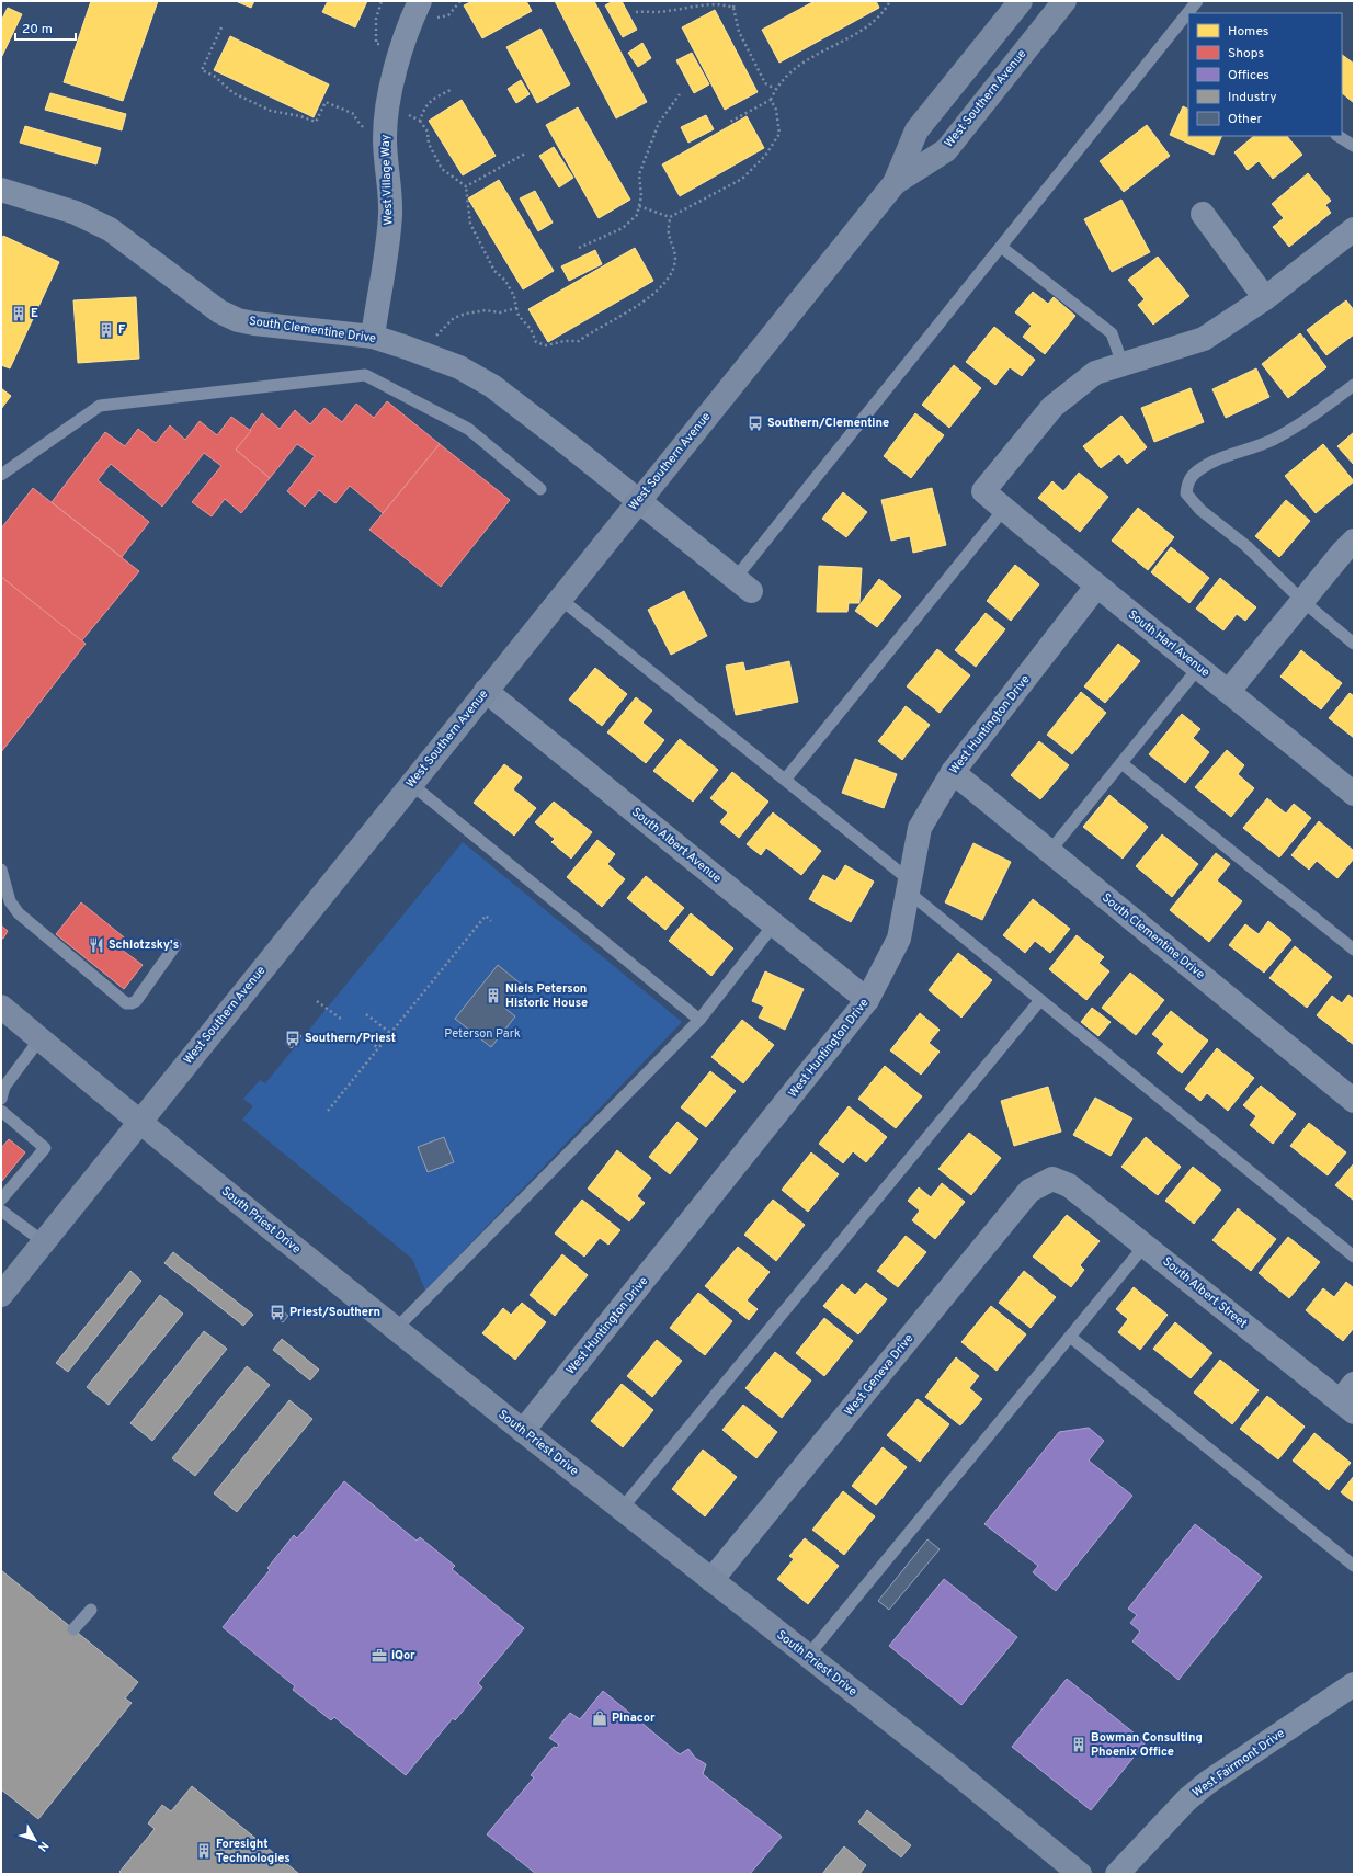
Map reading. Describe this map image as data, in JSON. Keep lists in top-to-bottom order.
{
  "streets": {
    "main road": ["West Southern Avenue", "South Priest Drive"],
    "street": [
      "West Village Way",
      "South Clementine Drive",
      "South Harl Avenue",
      "West Huntington Drive",
      "South Albert Avenue",
      "South Albert Street",
      "West Geneva Drive",
      "West Fairmont Drive"
    ]
  },
  "crossings": [
    ["West Southern Avenue", "South Clementine Drive"],
    ["West Southern Avenue", "South Albert Avenue"],
    ["West Southern Avenue", "South Priest Drive"],
    ["West Village Way", "South Clementine Drive"],
    ["South Clementine Drive", "West Huntington Drive"],
    ["South Harl Avenue", "West Huntington Drive"],
    ["West Huntington Drive", "South Albert Avenue"],
    ["West Huntington Drive", "South Priest Drive"],
    ["South Priest Drive", "West Geneva Drive"],
    ["South Albert Street", "West Geneva Drive"]
  ],
  "parks": ["Peterson Park"],
  "places": {
    "building": [
      "E",
      "F",
      "Niels Peterson Historic House",
      "Bowman Consulting Phoenix Office",
      "Foresight Technologies"
    ],
    "bus stop": ["Southern/Clementine", "Southern/Priest", "Priest/Southern"],
    "restaurant": ["Schlotzsky's"],
    "office": ["iQor"],
    "shop": ["Pinacor"]
  },
  "legend": [
    "Homes",
    "Shops",
    "Offices",
    "Industry",
    "Other"
  ],
  "scale_bar": "20 m",
  "north": "bottom right"
}
